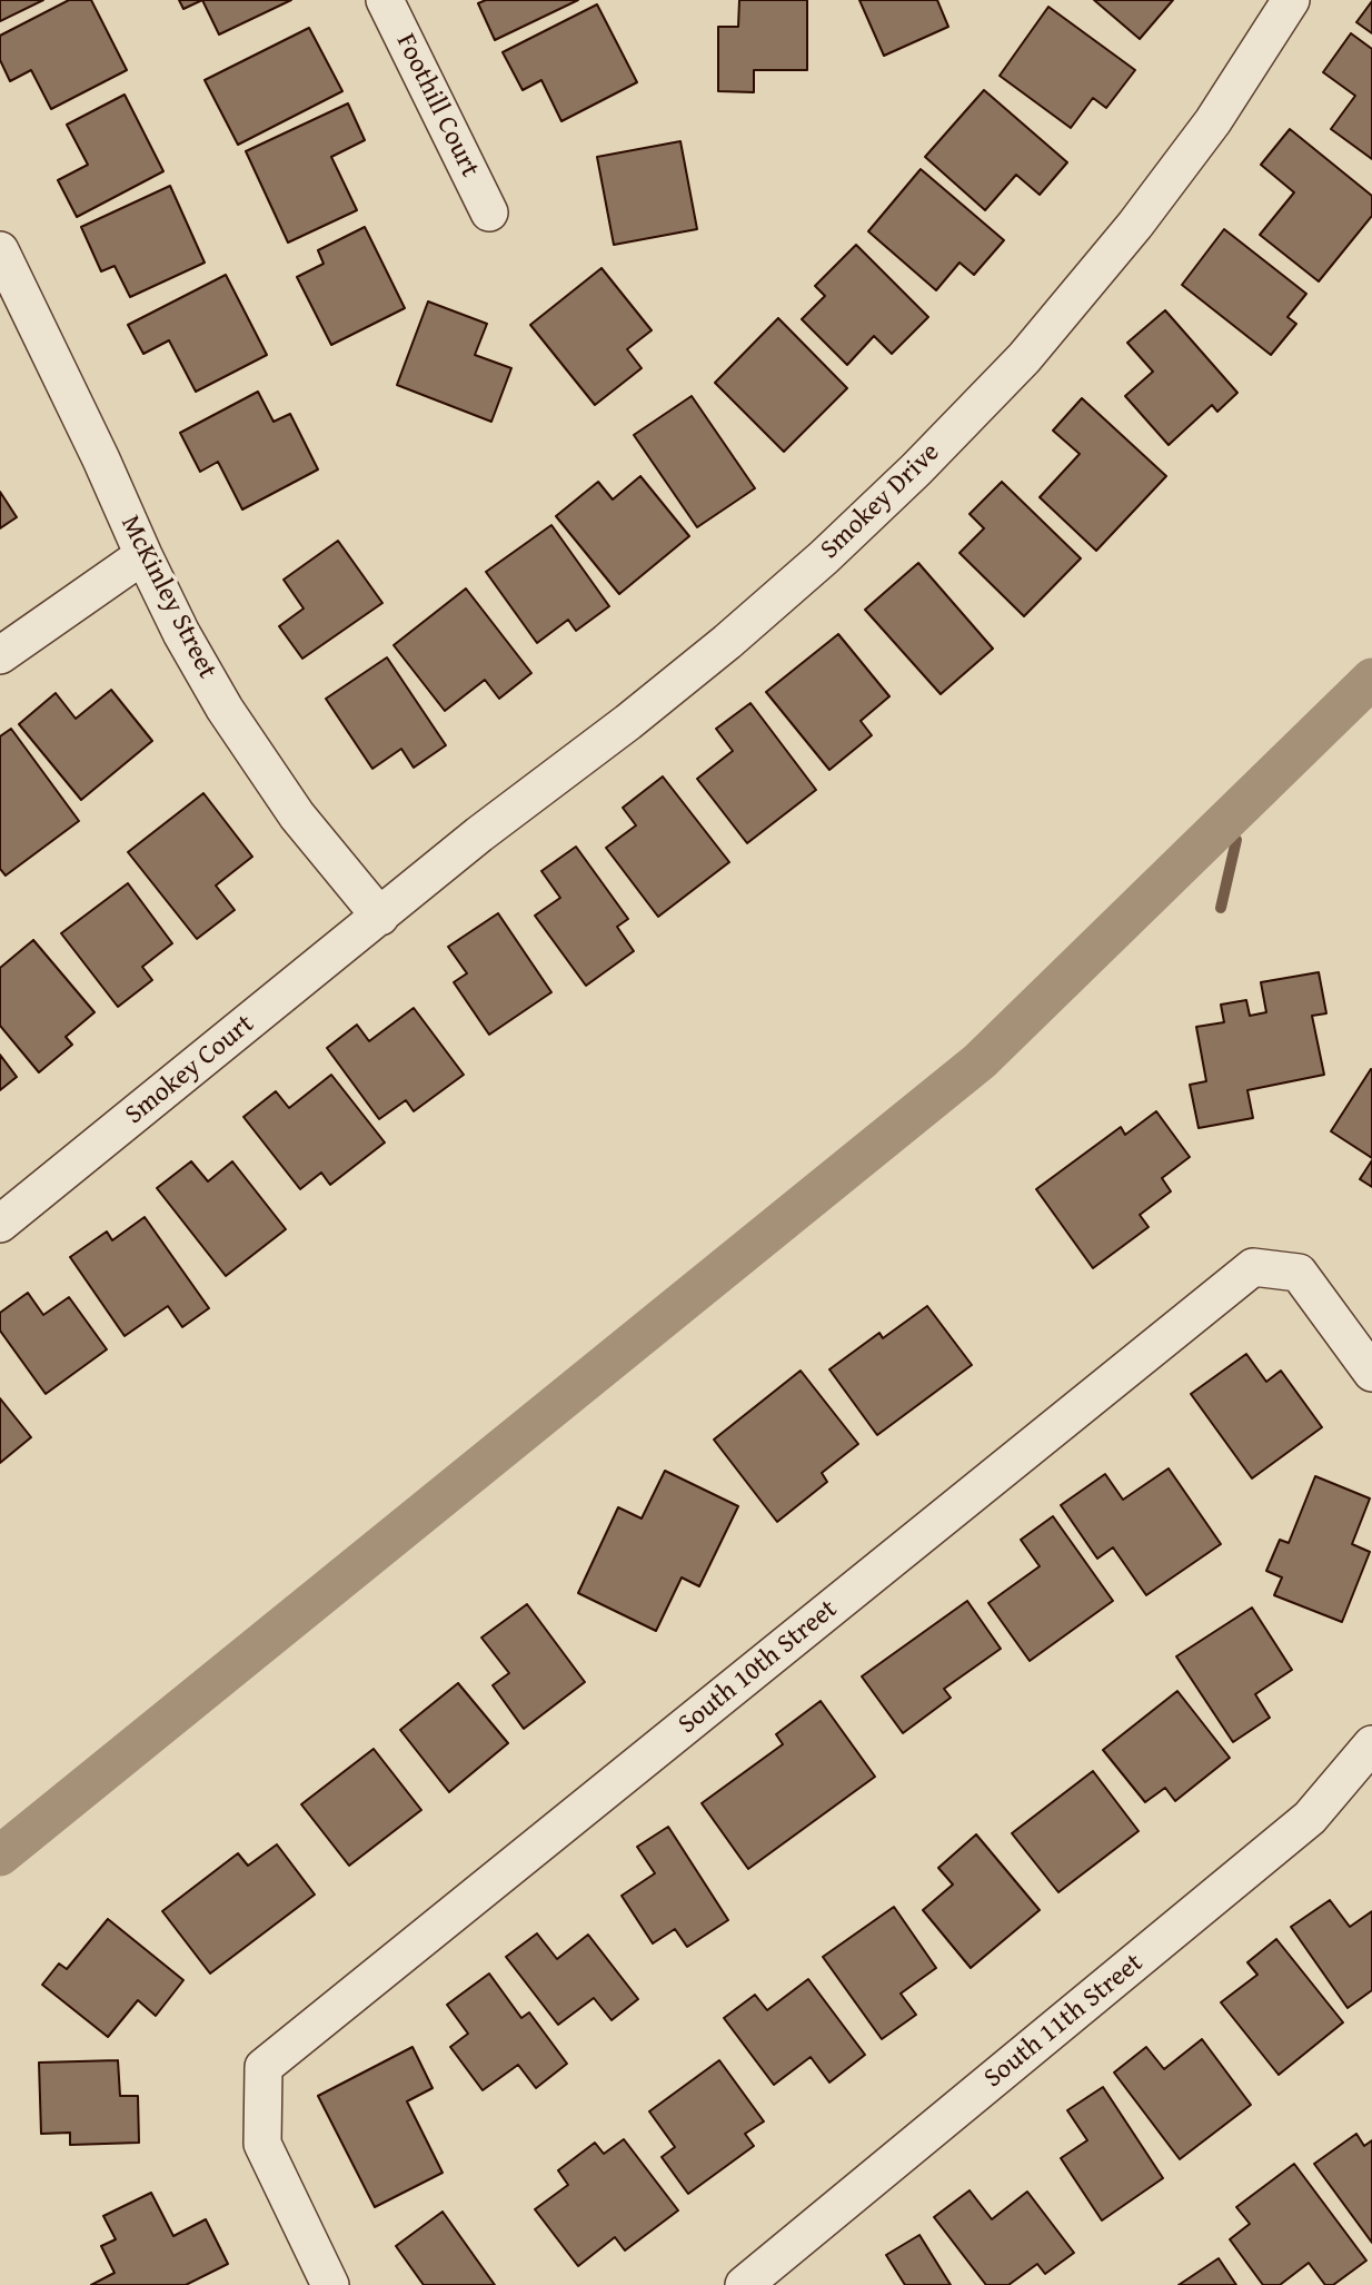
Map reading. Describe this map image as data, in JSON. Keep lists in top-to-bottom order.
{
  "streets": {
    "street": [
      "Foothill Court",
      "Smokey Drive",
      "McKinley Street",
      "Smokey Court",
      "South 10th Street",
      "South 11th Street"
    ]
  },
  "crossings": [
    ["Smokey Drive", "McKinley Street"],
    ["Smokey Drive", "Smokey Court"],
    ["McKinley Street", "Smokey Court"]
  ]
}
